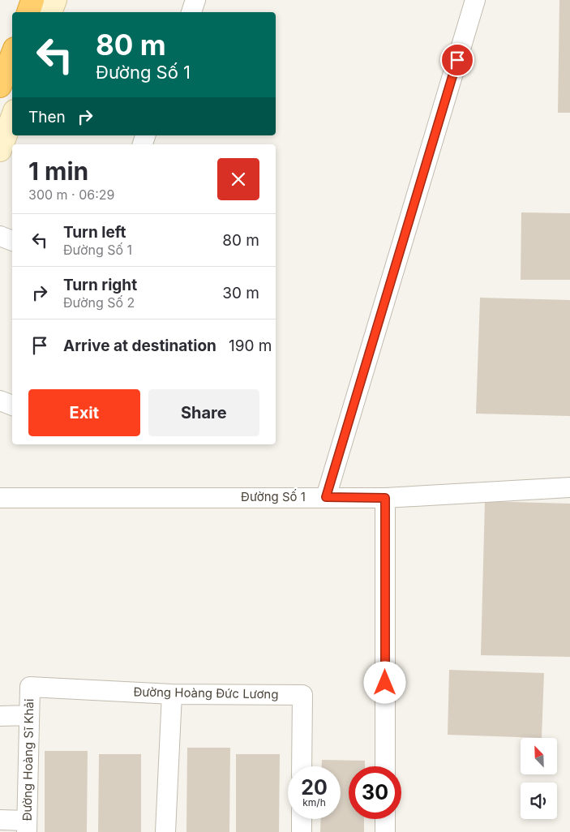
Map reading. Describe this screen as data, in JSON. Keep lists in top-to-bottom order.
{
  "streets": {
    "street": ["Đường Số 1", "Đường Hoàng Đức Lương", "Đường Hoàng Sĩ Khải"]
  },
  "crossings": [
    ["Đường Hoàng Đức Lương", "Đường Hoàng Sĩ Khải"]
  ],
  "north": "top left",
  "page": {
    "turn": ["80 m", "Đường Số 1"],
    "then": "Then",
    "heading": ["1 min", "300 m · 06:29"],
    "list": [
      {
        "name": "Turn left",
        "note": "Đường Số 1",
        "value": "80 m"
      },
      {
        "name": "Turn right",
        "note": "Đường Số 2",
        "value": "30 m"
      },
      {
        "name": "Arrive at destination",
        "value": "190 m"
      }
    ],
    "buttons": ["Exit", "Share"],
    "speed": "20 km/h",
    "limit": "30"
  }
}
